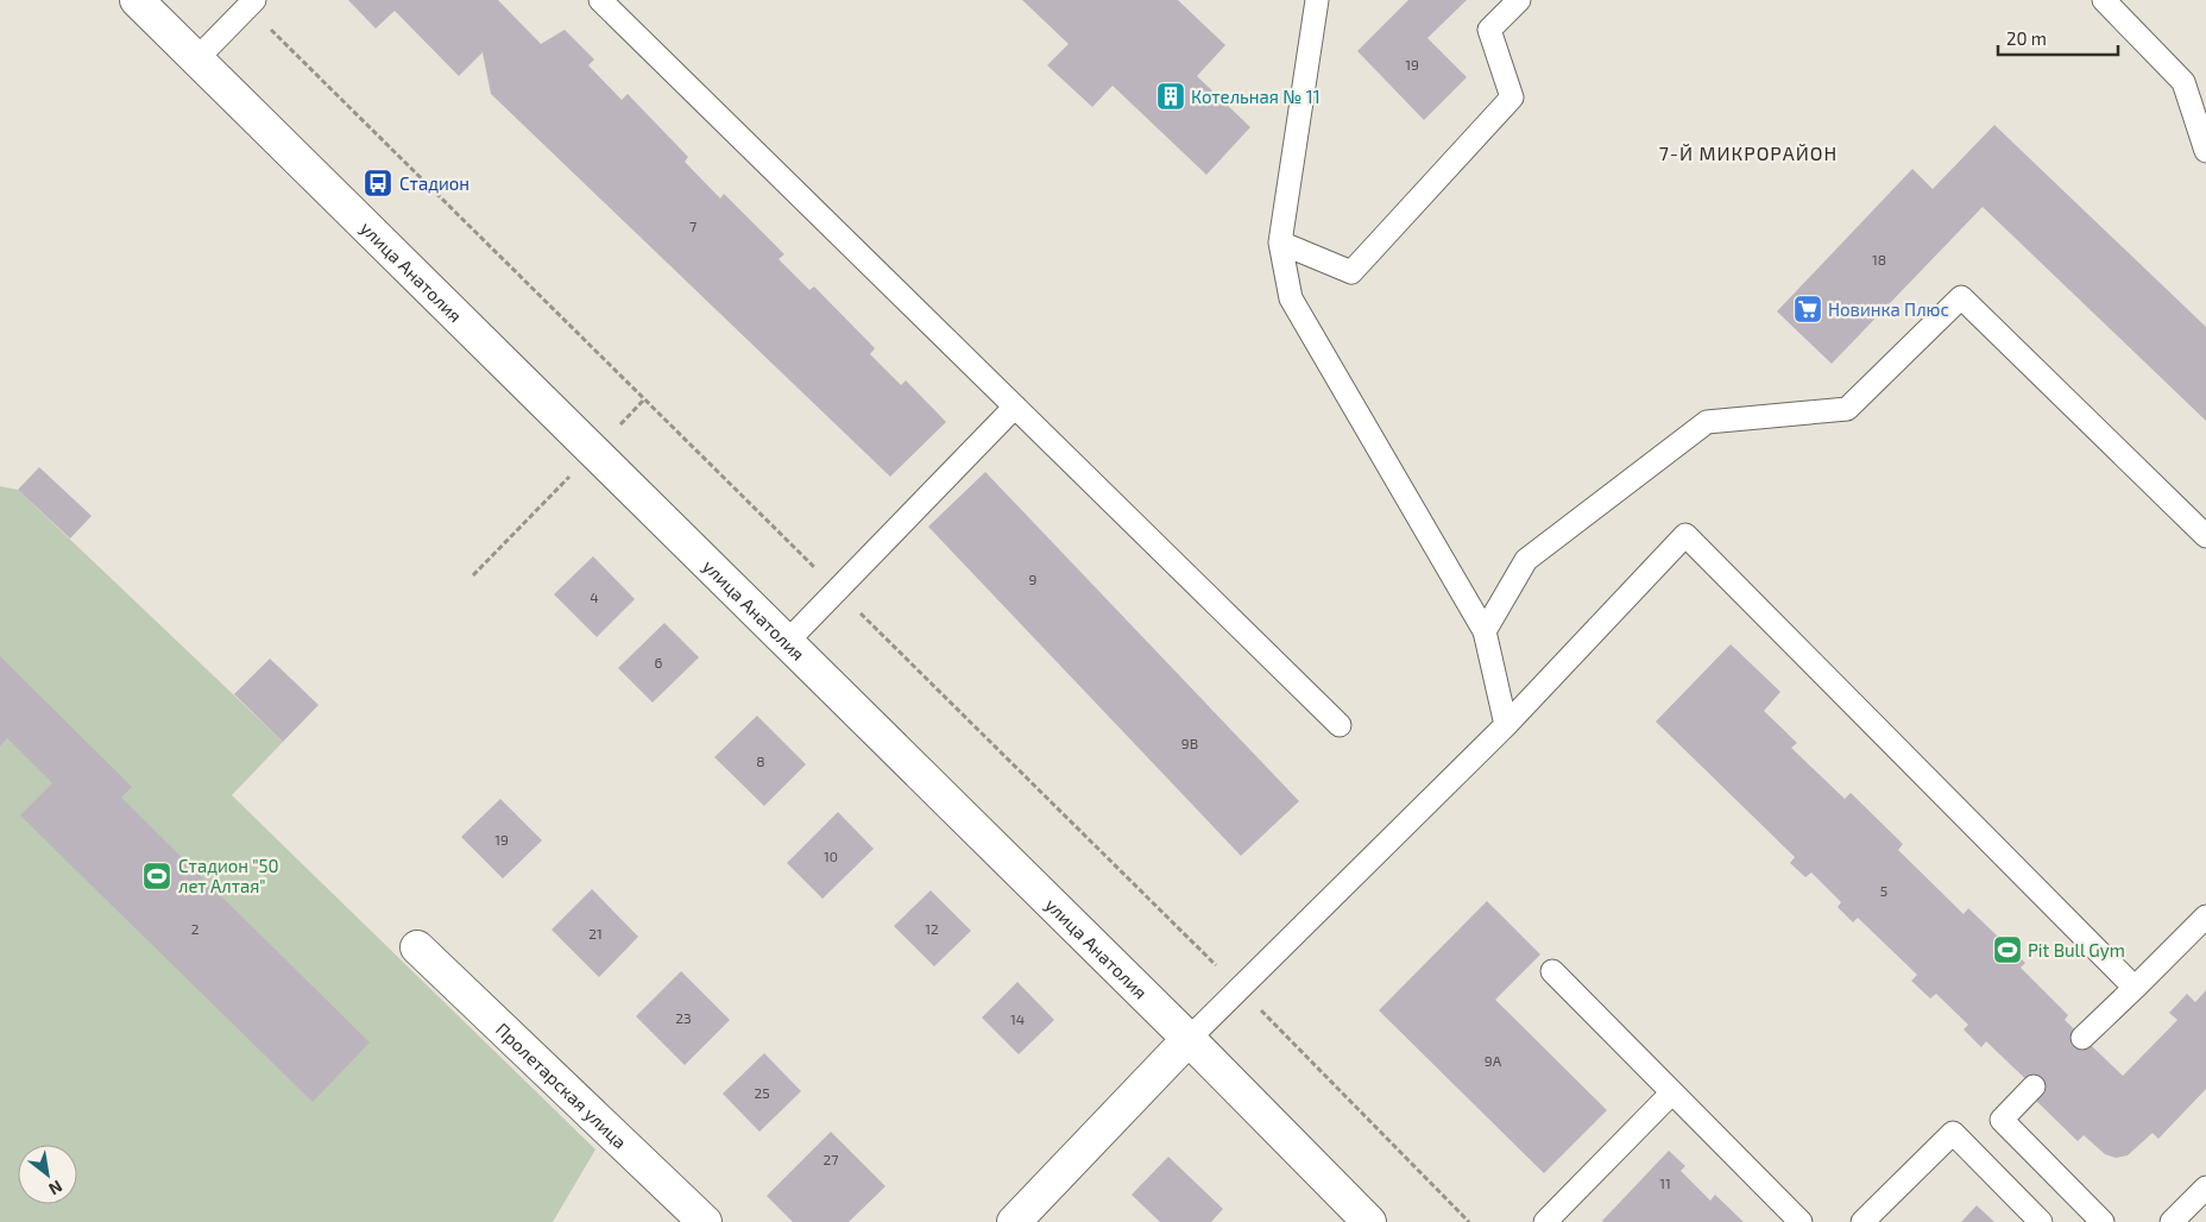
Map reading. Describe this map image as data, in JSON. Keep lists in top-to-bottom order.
{
  "streets": {
    "street": ["улица Анатолия", "Пролетарская улица"]
  },
  "districts": ["7-Й МИКРОРАЙОН"],
  "places": {
    "building": ["Котельная № 11"],
    "bus stop": ["Стадион"],
    "supermarket": ["Новинка Плюс"],
    "sports": ["Стадион \"50 лет Алтая\"", "Pit Bull Gym"]
  },
  "house_numbers": [
    "19",
    "7",
    "18",
    "9",
    "4",
    "6",
    "9В",
    "8",
    "19",
    "10",
    "5",
    "2",
    "12",
    "21",
    "23",
    "14",
    "9А",
    "25",
    "27",
    "11"
  ],
  "scale_bar": "20 m",
  "north": "bottom right"
}
